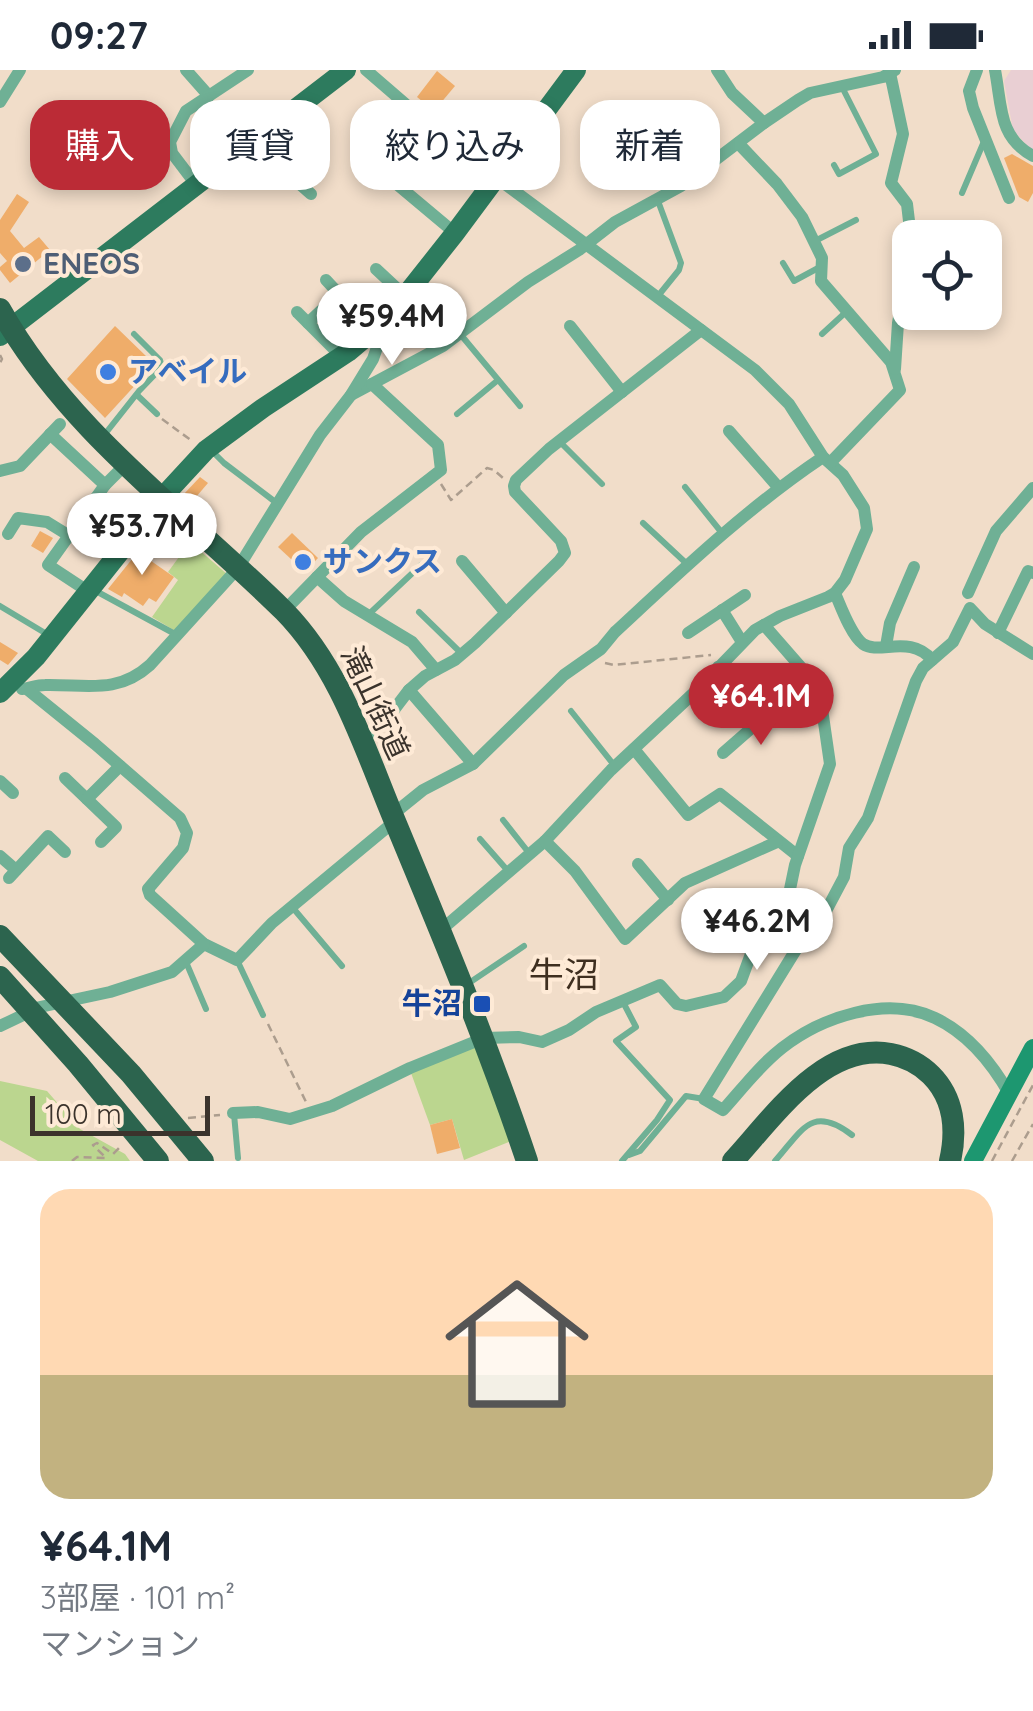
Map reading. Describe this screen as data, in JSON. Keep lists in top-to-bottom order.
{
  "streets": {
    "highway": ["滝山街道"]
  },
  "districts": ["牛沼"],
  "places": {
    "other": ["ENEOS", "アベイル", "サンクス"],
    "transit": ["牛沼"]
  },
  "scale_bar": "100 m",
  "page": {
    "status": "09:27",
    "chip": [
      "購入",
      "賃貸",
      "絞り込み",
      "新着"
    ],
    "price": [
      "¥59.4M",
      "¥53.7M",
      "¥64.1M",
      "¥46.2M"
    ],
    "scale": "100 m",
    "list": [
      {
        "name": "¥64.1M",
        "note": "3部屋 · 101 m² · マンション"
      }
    ]
  }
}
